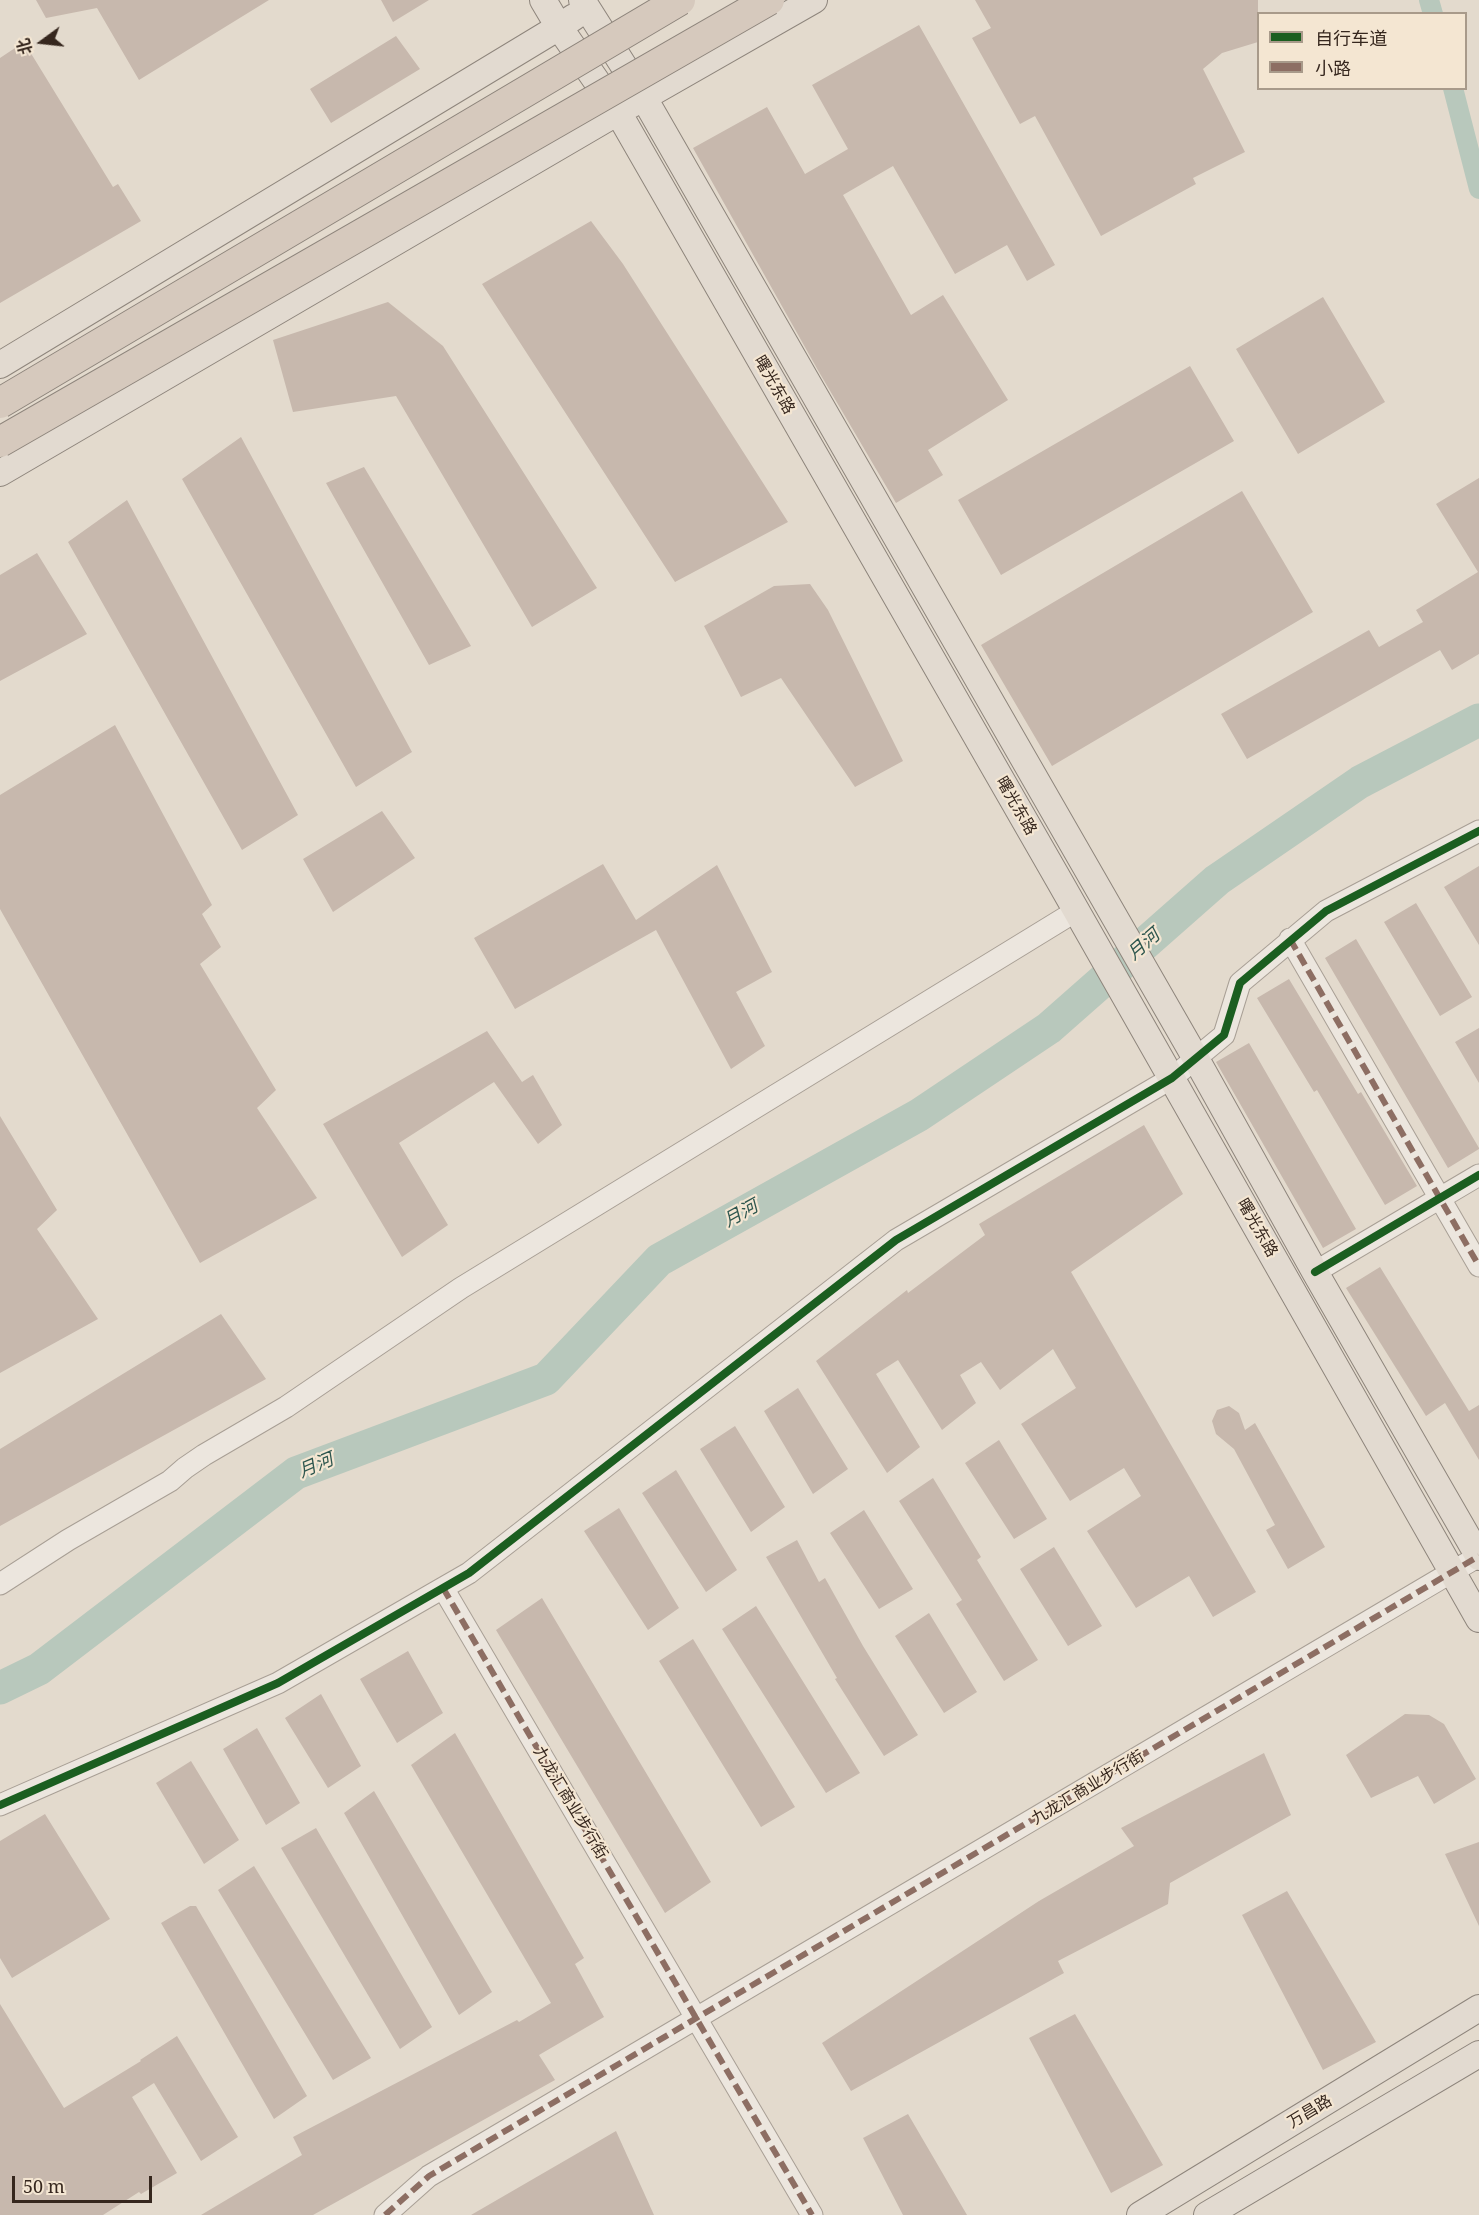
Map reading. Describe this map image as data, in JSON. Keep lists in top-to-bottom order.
{
  "streets": {
    "main road": ["曙光东路", "万昌路"],
    "street": ["九龙汇商业步行街"]
  },
  "crossings": [
    ["曙光东路", "九龙汇商业步行街"]
  ],
  "water": ["月河"],
  "legend": ["自行车道", "小路"],
  "scale_bar": "50 m",
  "north": "left"
}
